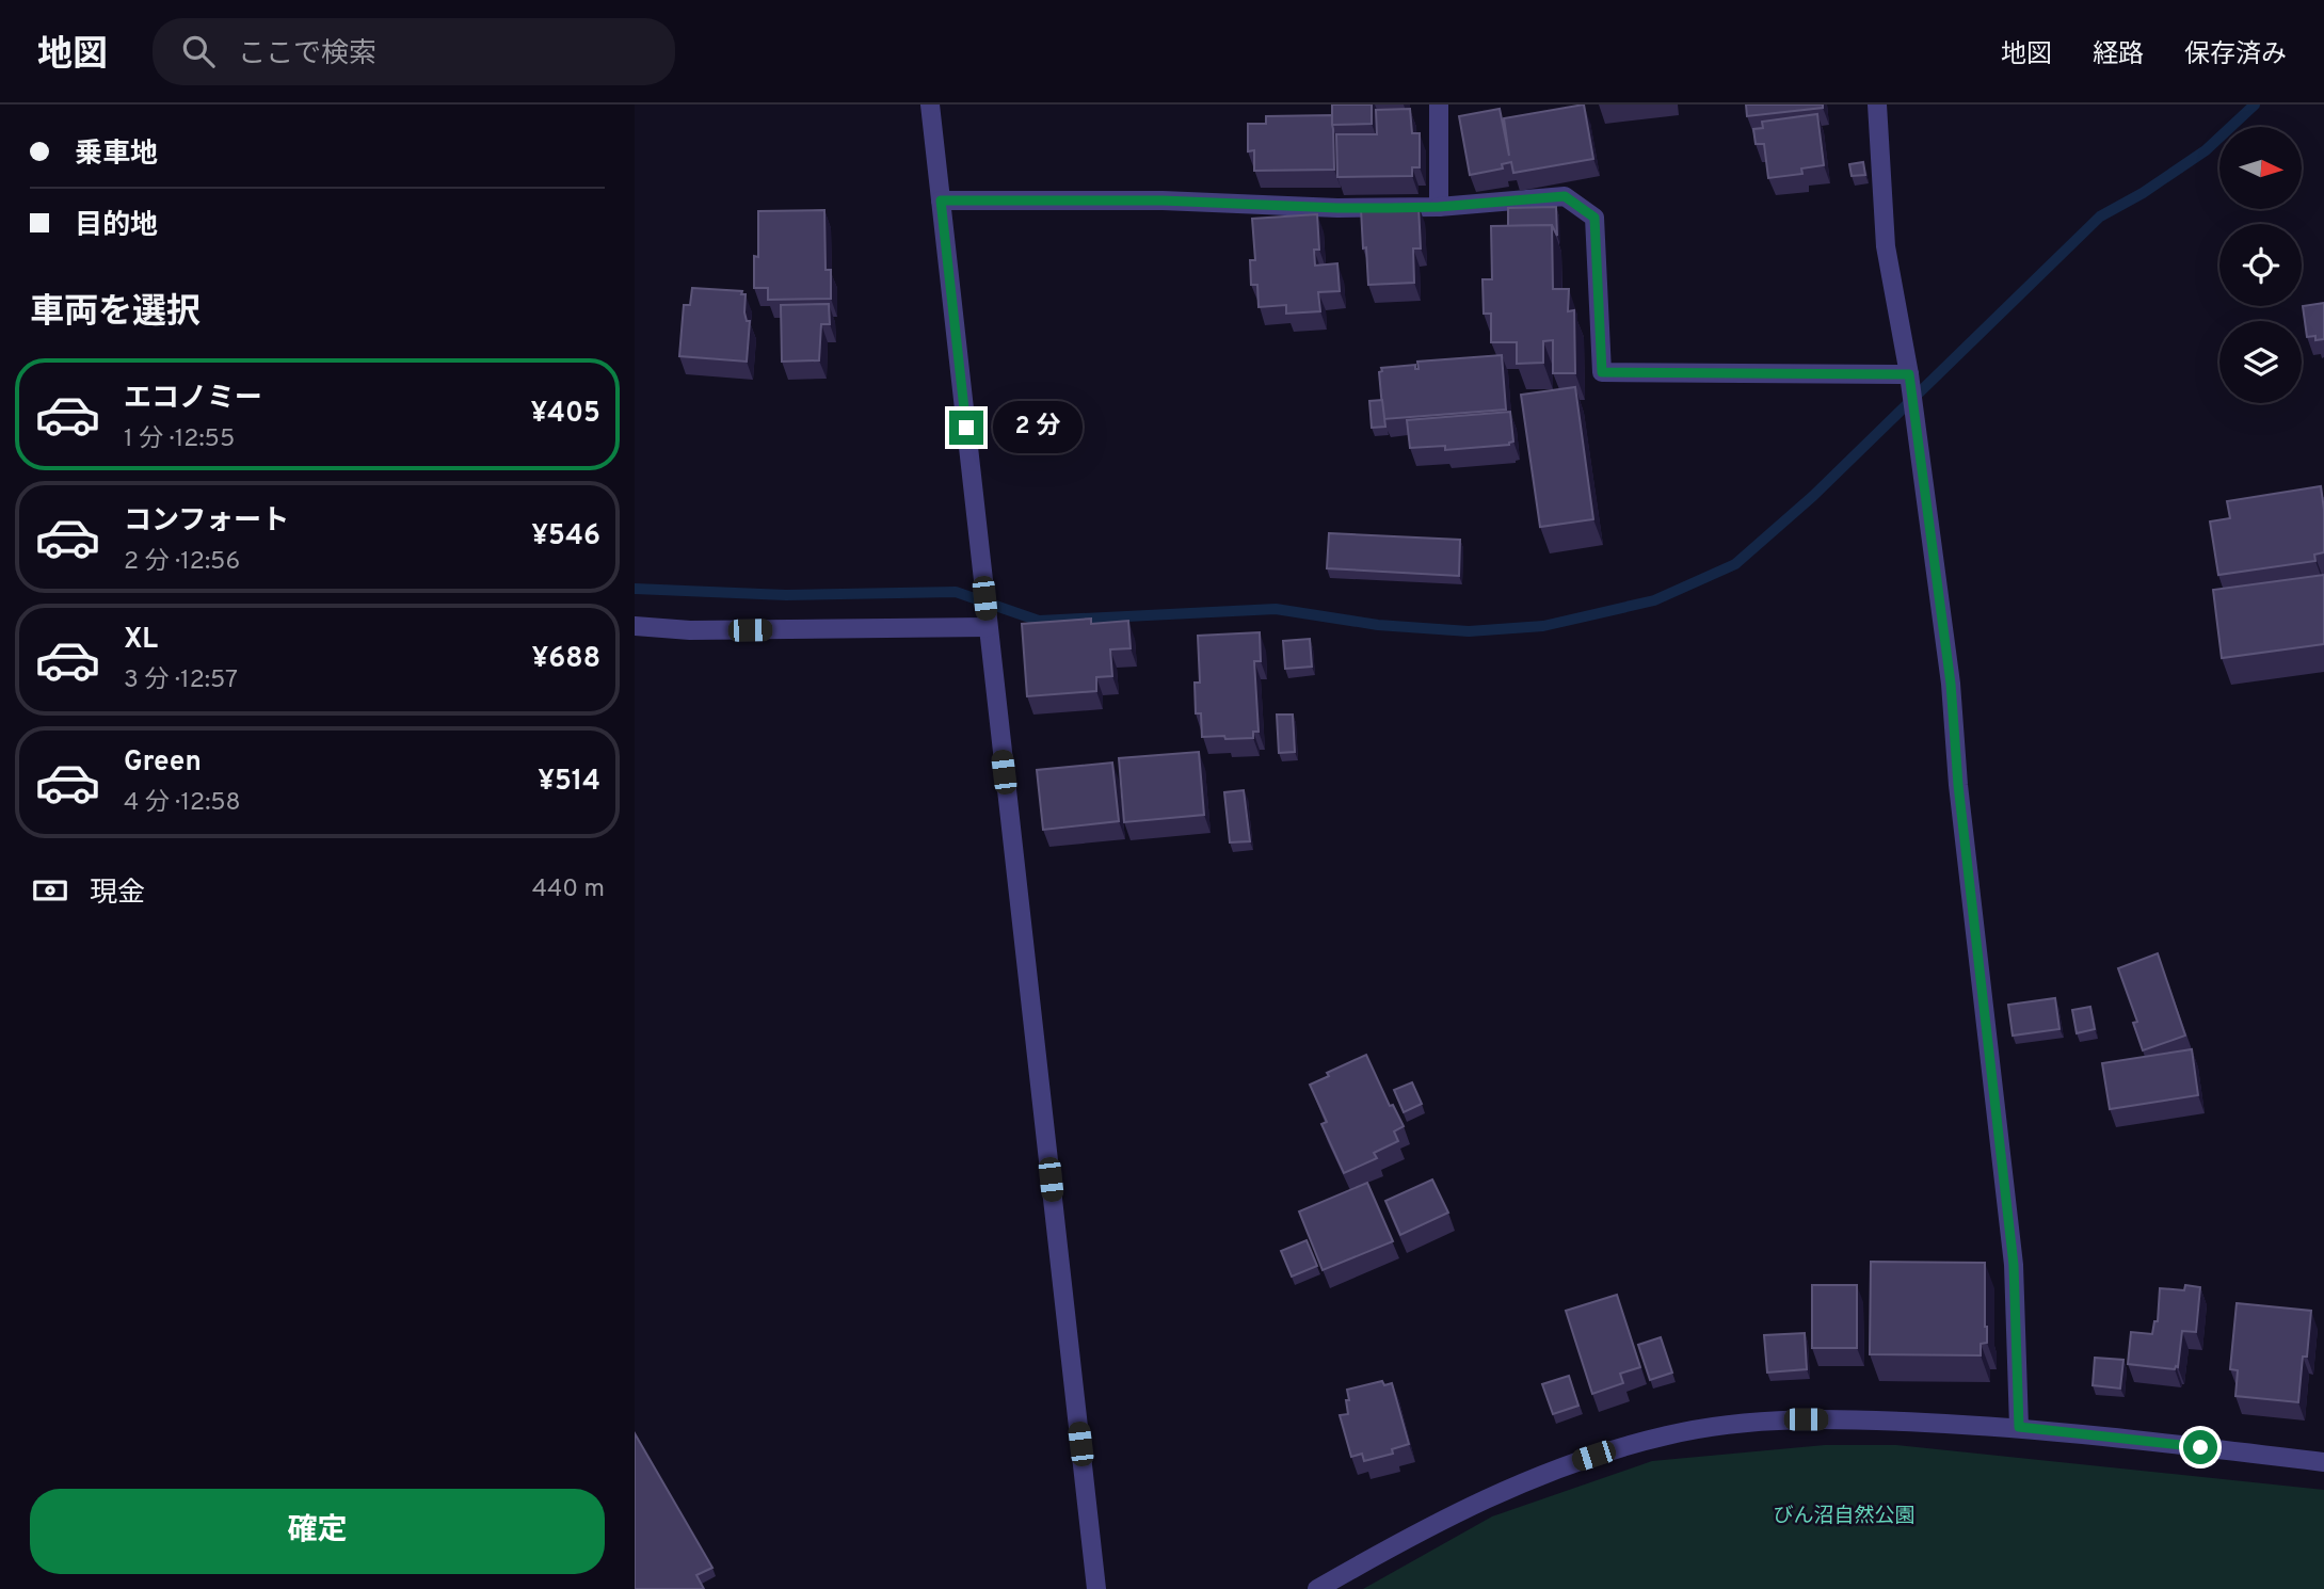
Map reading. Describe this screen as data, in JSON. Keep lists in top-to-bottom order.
{
  "parks": ["びん沼自然公園"],
  "north": "right",
  "page": {
    "header": "地図",
    "search": "ここで検索",
    "nav": ["地図", "経路", "保存済み"],
    "banner": ["乗車地", "目的地"],
    "heading": "車両を選択",
    "list": [
      {
        "name": "エコノミー",
        "note": "1 分 · 12:55",
        "value": "¥405"
      },
      {
        "name": "コンフォート",
        "note": "2 分 · 12:56",
        "value": "¥546"
      },
      {
        "name": "XL",
        "note": "3 分 · 12:57",
        "value": "¥688"
      },
      {
        "name": "Green",
        "note": "4 分 · 12:58",
        "value": "¥514"
      }
    ],
    "bubble": "2 分",
    "pay": ["現金", "440 m"],
    "buttons": "確定"
  }
}
